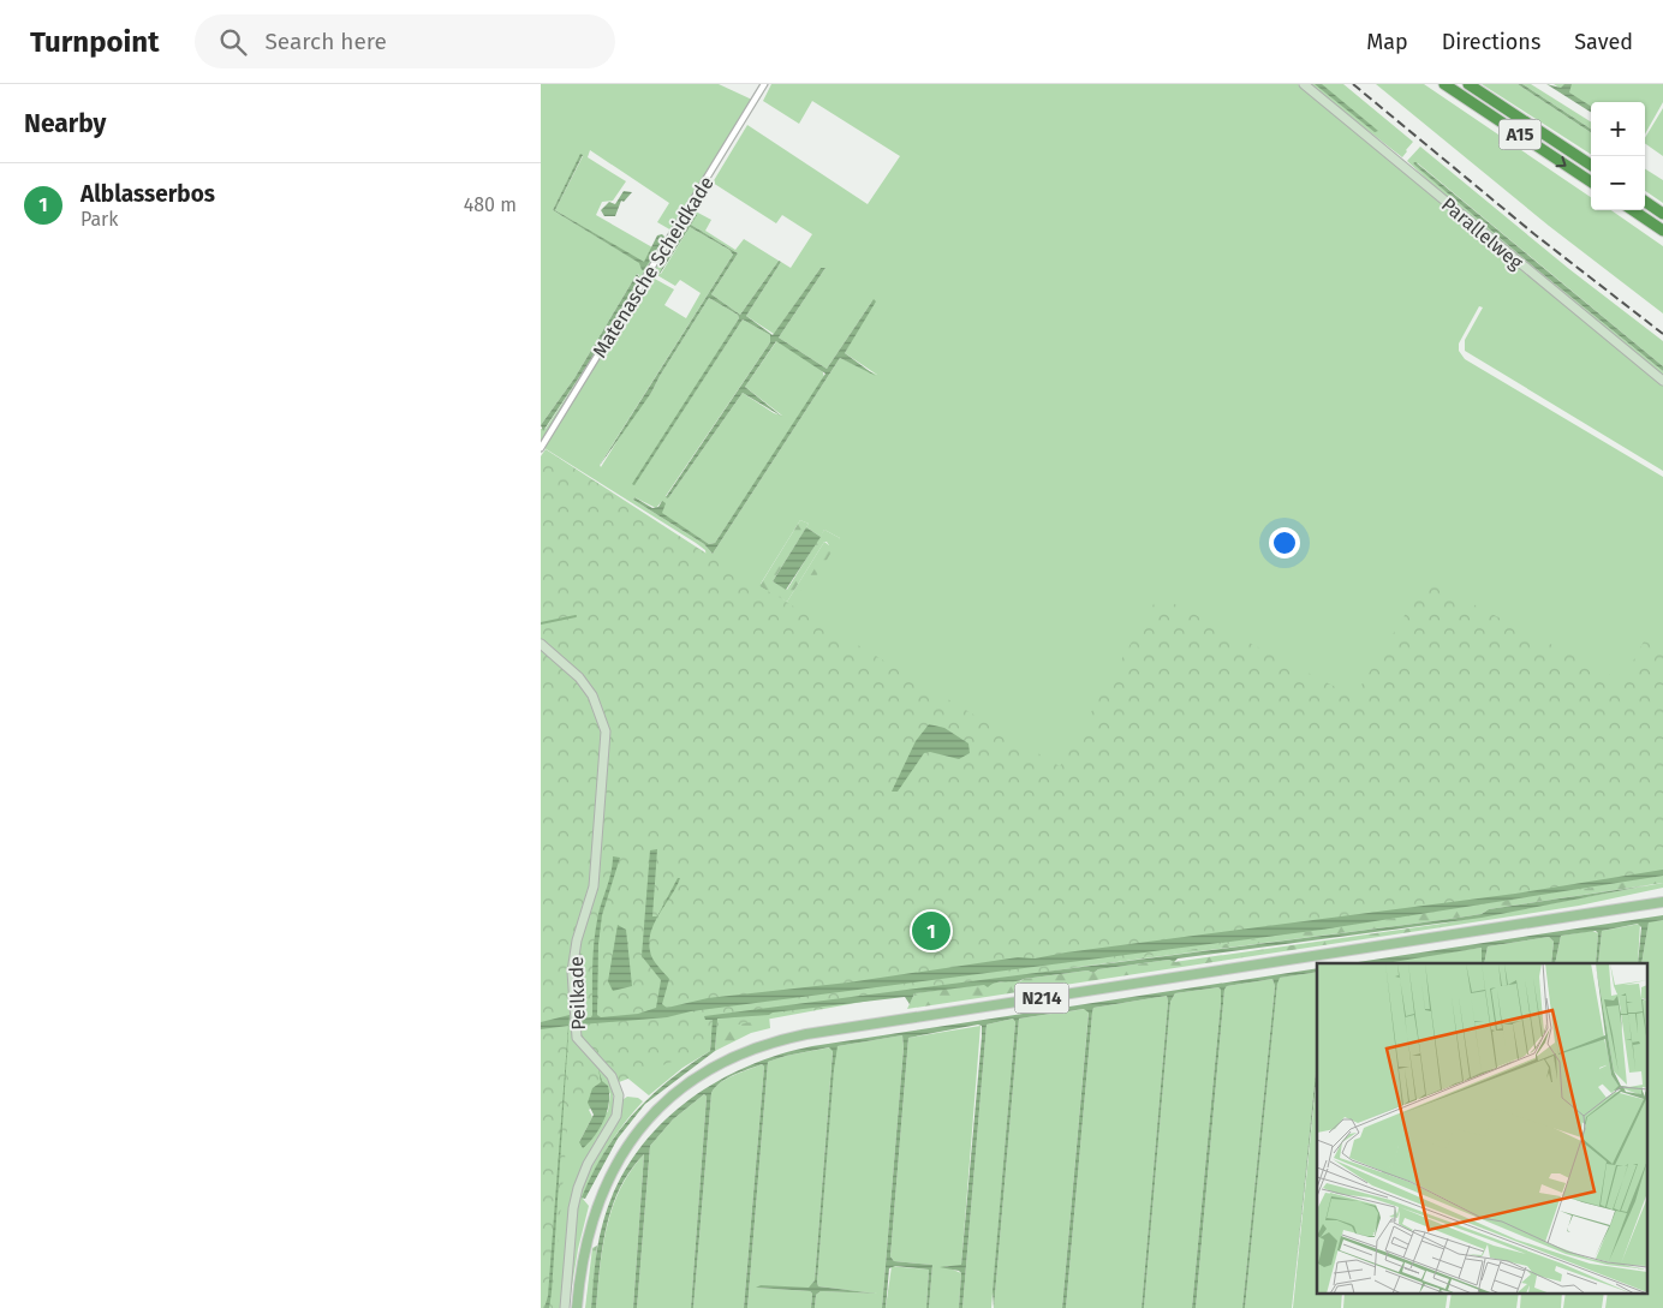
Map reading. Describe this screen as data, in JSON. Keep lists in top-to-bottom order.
{
  "streets": {
    "highway": ["A15"],
    "main road": ["N214"],
    "street": ["Parallelweg", "Matenasche Scheidkade", "Peilkade"]
  },
  "page": {
    "header": "Turnpoint",
    "search": "Search here",
    "nav": ["Map", "Directions", "Saved"],
    "heading": "Nearby",
    "map_buttons": ["+", "−"],
    "list": [
      {
        "mark": "1",
        "name": "Alblasserbos",
        "note": "Park",
        "value": "480 m"
      }
    ],
    "pins": "1"
  }
}
